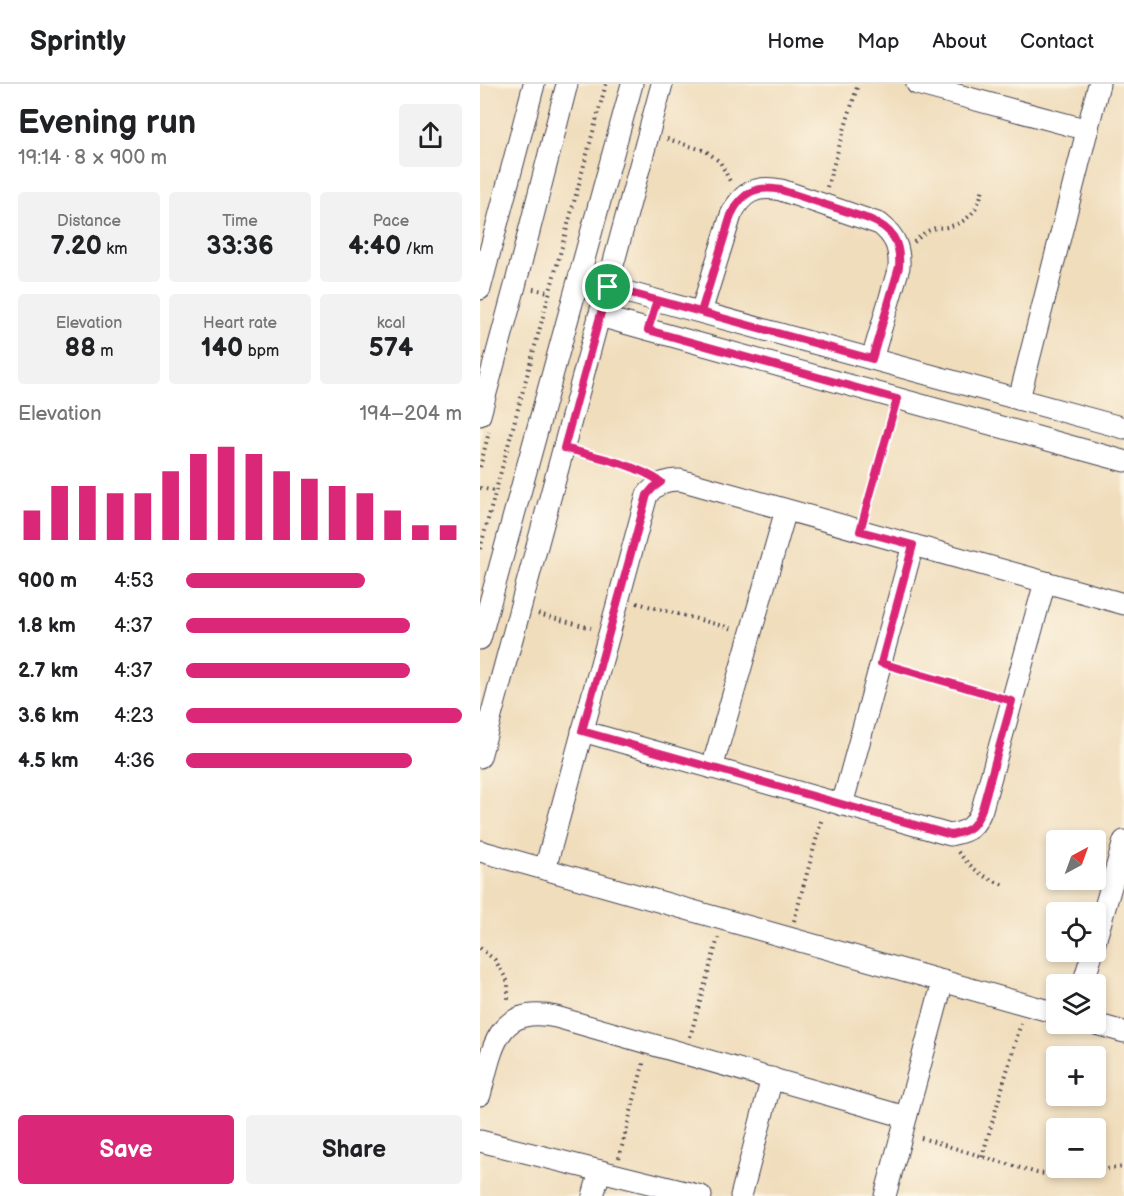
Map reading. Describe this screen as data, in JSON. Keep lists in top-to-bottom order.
{
  "north": "top right",
  "page": {
    "header": "Sprintly",
    "nav": [
      "Home",
      "Map",
      "About",
      "Contact"
    ],
    "heading": ["Evening run", "19:14 · 8 × 900 m"],
    "stats": [
      ["Distance", "7.20 km"],
      ["Time", "33:36"],
      ["Pace", "4:40 /km"],
      ["Elevation", "88 m"],
      ["Heart rate", "140 bpm"],
      ["kcal", "574"]
    ],
    "chart": ["Elevation", "194–204 m"],
    "list": [
      {
        "name": "900 m",
        "note": "4:53"
      },
      {
        "name": "1.8 km",
        "note": "4:37"
      },
      {
        "name": "2.7 km",
        "note": "4:37"
      },
      {
        "name": "3.6 km",
        "note": "4:23"
      },
      {
        "name": "4.5 km",
        "note": "4:36"
      }
    ],
    "map_buttons": ["+", "−"],
    "buttons": ["Save", "Share"]
  }
}
